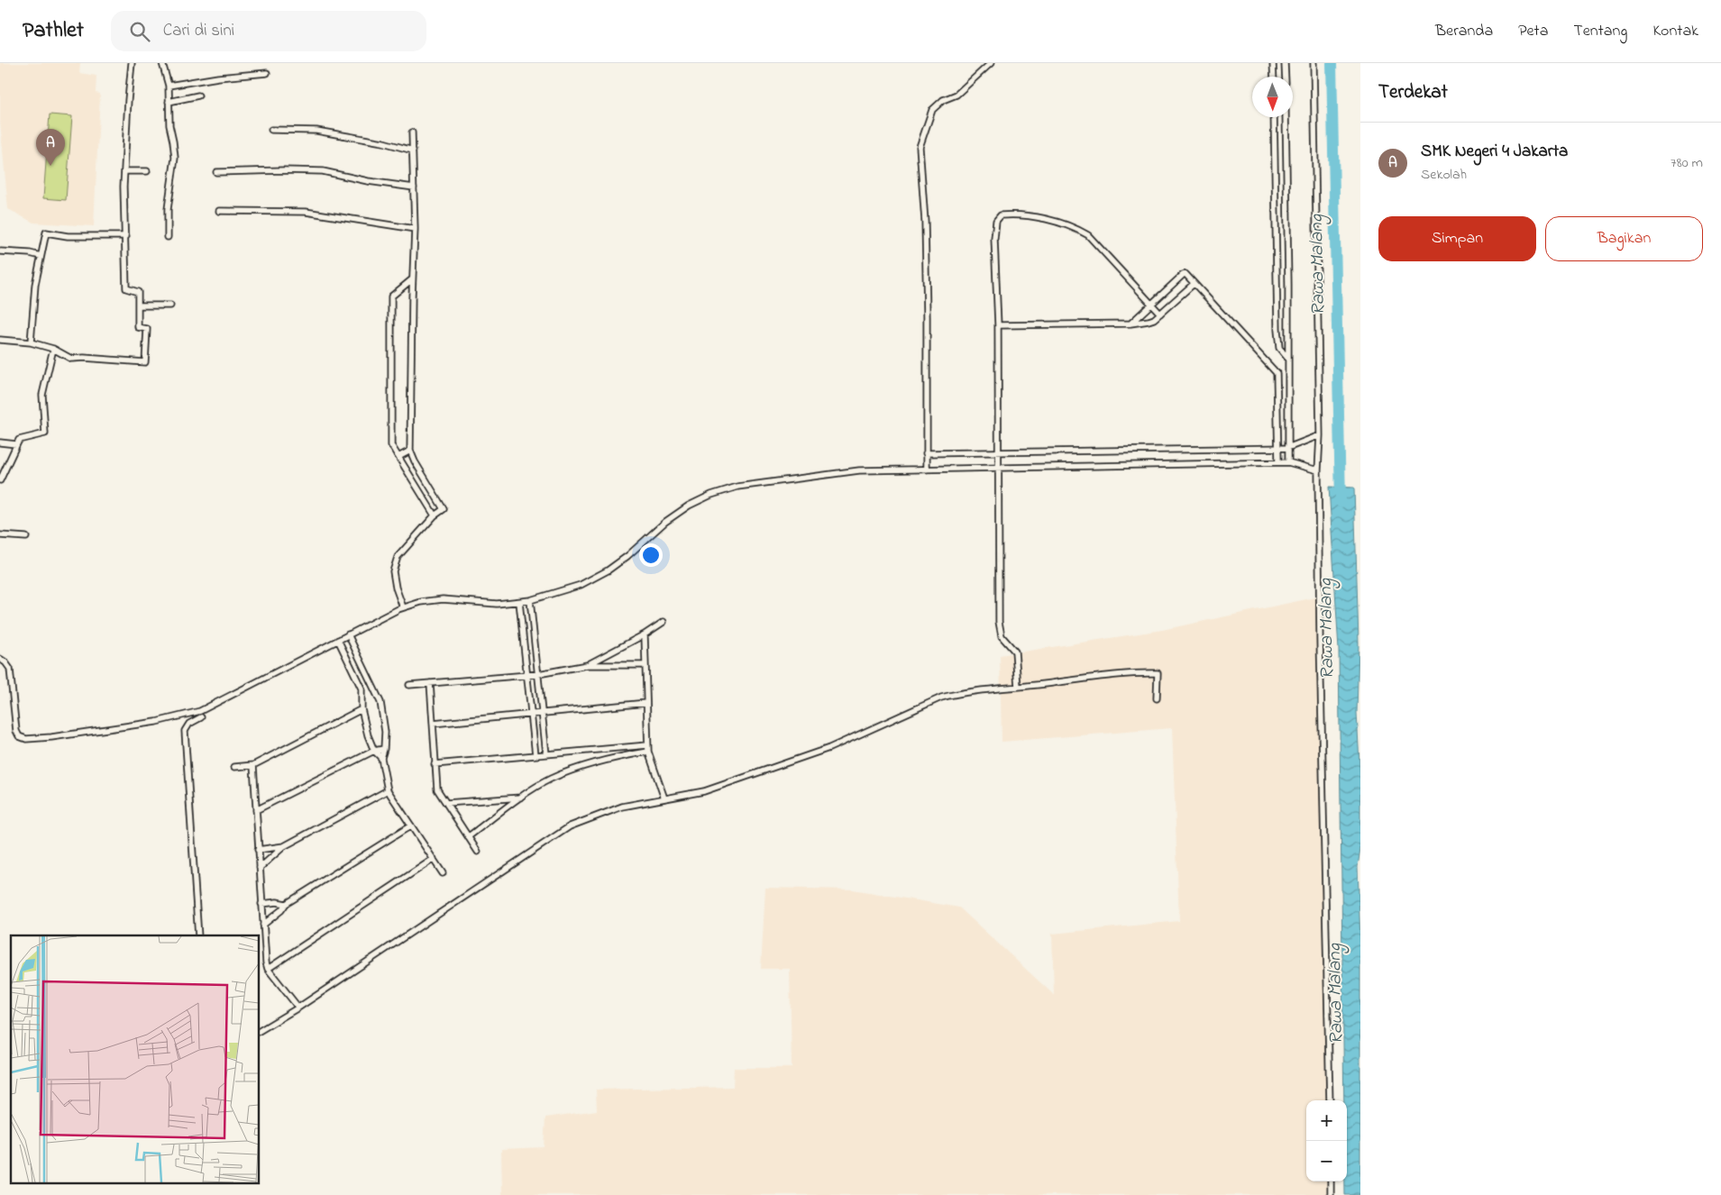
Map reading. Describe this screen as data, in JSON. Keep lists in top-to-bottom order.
{
  "water": ["Rawa Malang"],
  "north": "bottom",
  "page": {
    "header": "Pathlet",
    "search": "Cari di sini",
    "nav": [
      "Beranda",
      "Peta",
      "Tentang",
      "Kontak"
    ],
    "heading": "Terdekat",
    "list": [
      {
        "mark": "A",
        "name": "SMK Negeri 4 Jakarta",
        "note": "Sekolah",
        "value": "780 m"
      }
    ],
    "pins": "A",
    "buttons": ["Simpan", "Bagikan"],
    "map_buttons": ["+", "−"]
  }
}
